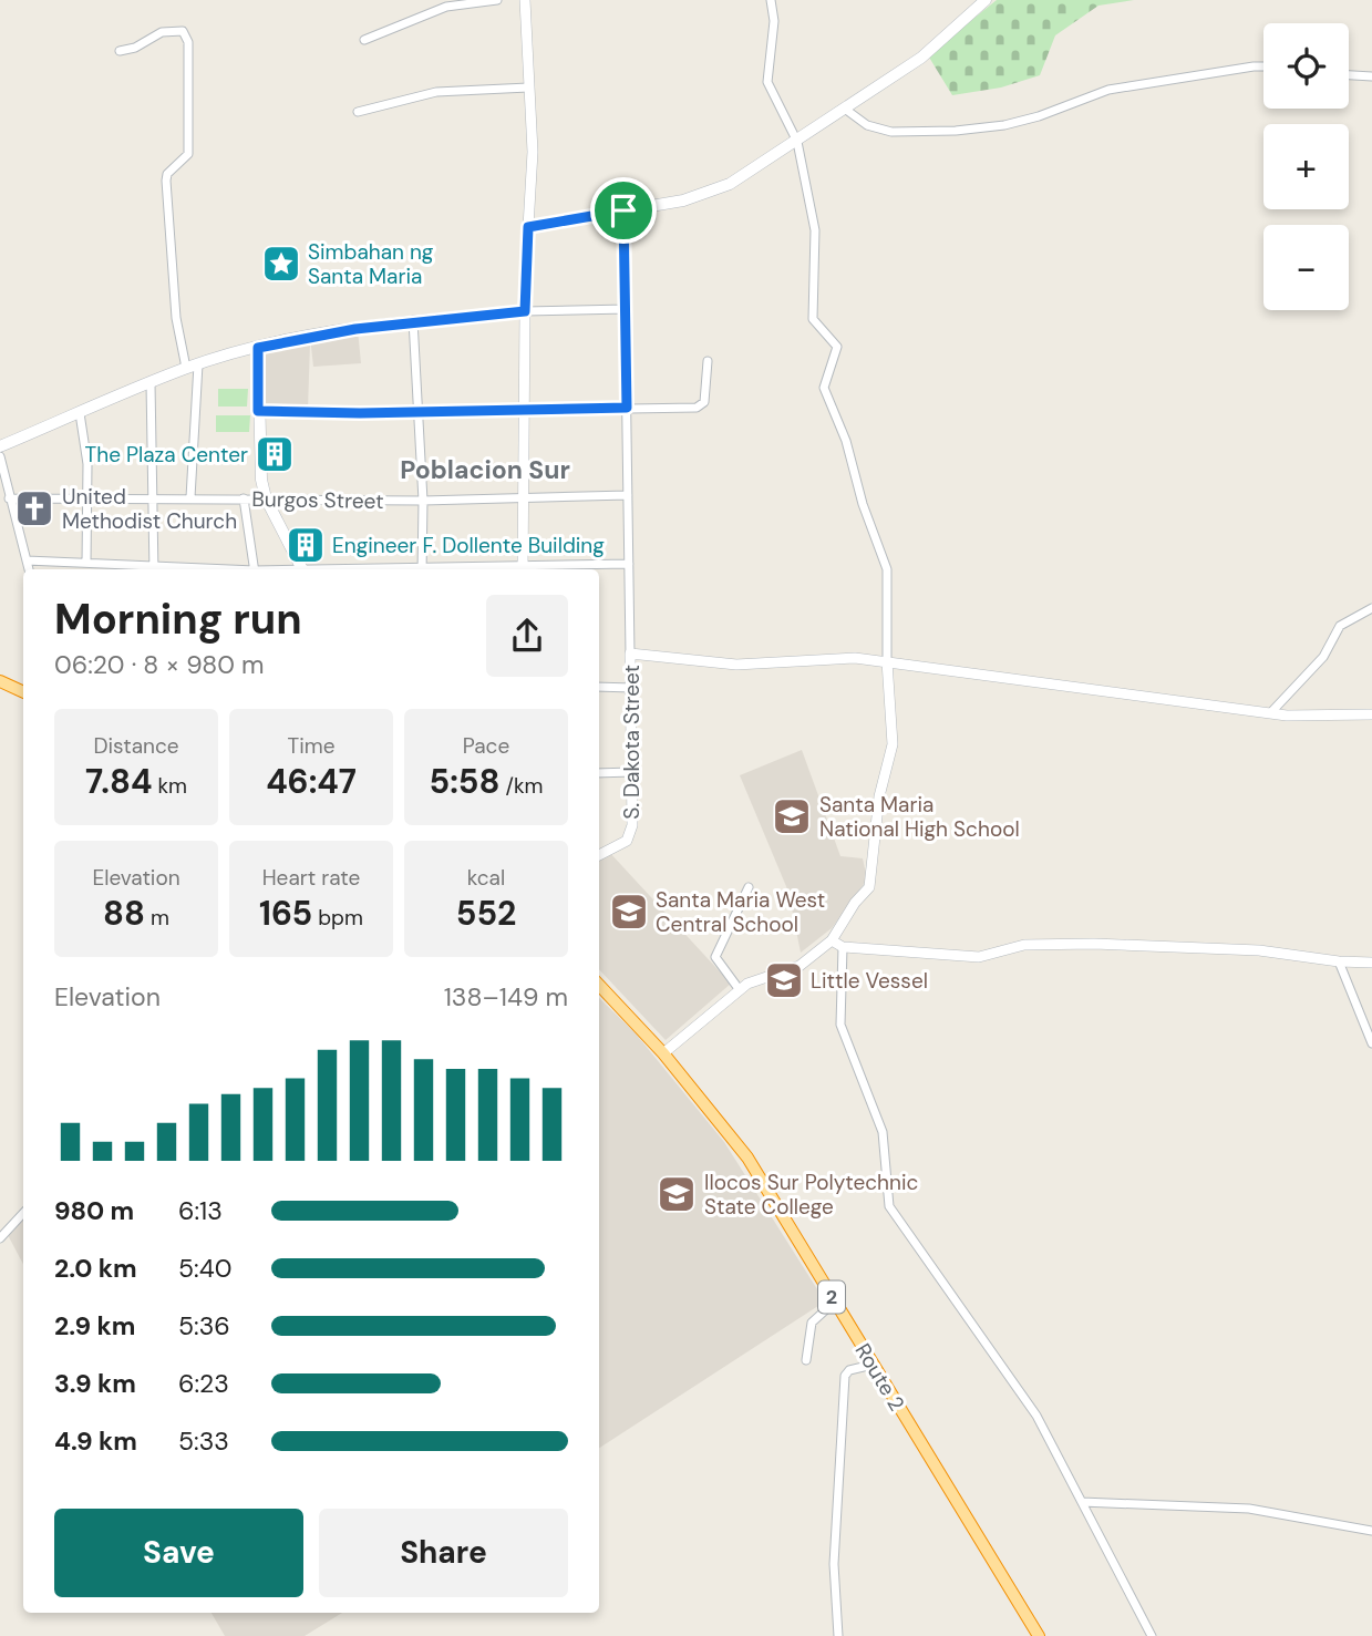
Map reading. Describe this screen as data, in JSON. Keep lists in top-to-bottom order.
{
  "streets": {
    "highway": ["2", "Route 2"],
    "street": ["Burgos Street", "S. Dakota Street"]
  },
  "districts": ["Poblacion Sur"],
  "places": {
    "place": ["Simbahan ng Santa Maria"],
    "building": ["The Plaza Center", "Engineer F. Dollente Building"],
    "church": ["United Methodist Church"],
    "school or university": [
      "Santa Maria National High School",
      "Santa Maria West Central School",
      "Little Vessel",
      "Ilocos Sur Polytechnic State College"
    ]
  },
  "page": {
    "map_buttons": ["+", "−"],
    "heading": ["Morning run", "06:20 · 8 × 980 m"],
    "stats": [
      ["Distance", "7.84 km"],
      ["Time", "46:47"],
      ["Pace", "5:58 /km"],
      ["Elevation", "88 m"],
      ["Heart rate", "165 bpm"],
      ["kcal", "552"]
    ],
    "chart": ["Elevation", "138–149 m"],
    "list": [
      {
        "name": "980 m",
        "note": "6:13"
      },
      {
        "name": "2.0 km",
        "note": "5:40"
      },
      {
        "name": "2.9 km",
        "note": "5:36"
      },
      {
        "name": "3.9 km",
        "note": "6:23"
      },
      {
        "name": "4.9 km",
        "note": "5:33"
      }
    ],
    "buttons": ["Save", "Share"]
  }
}
